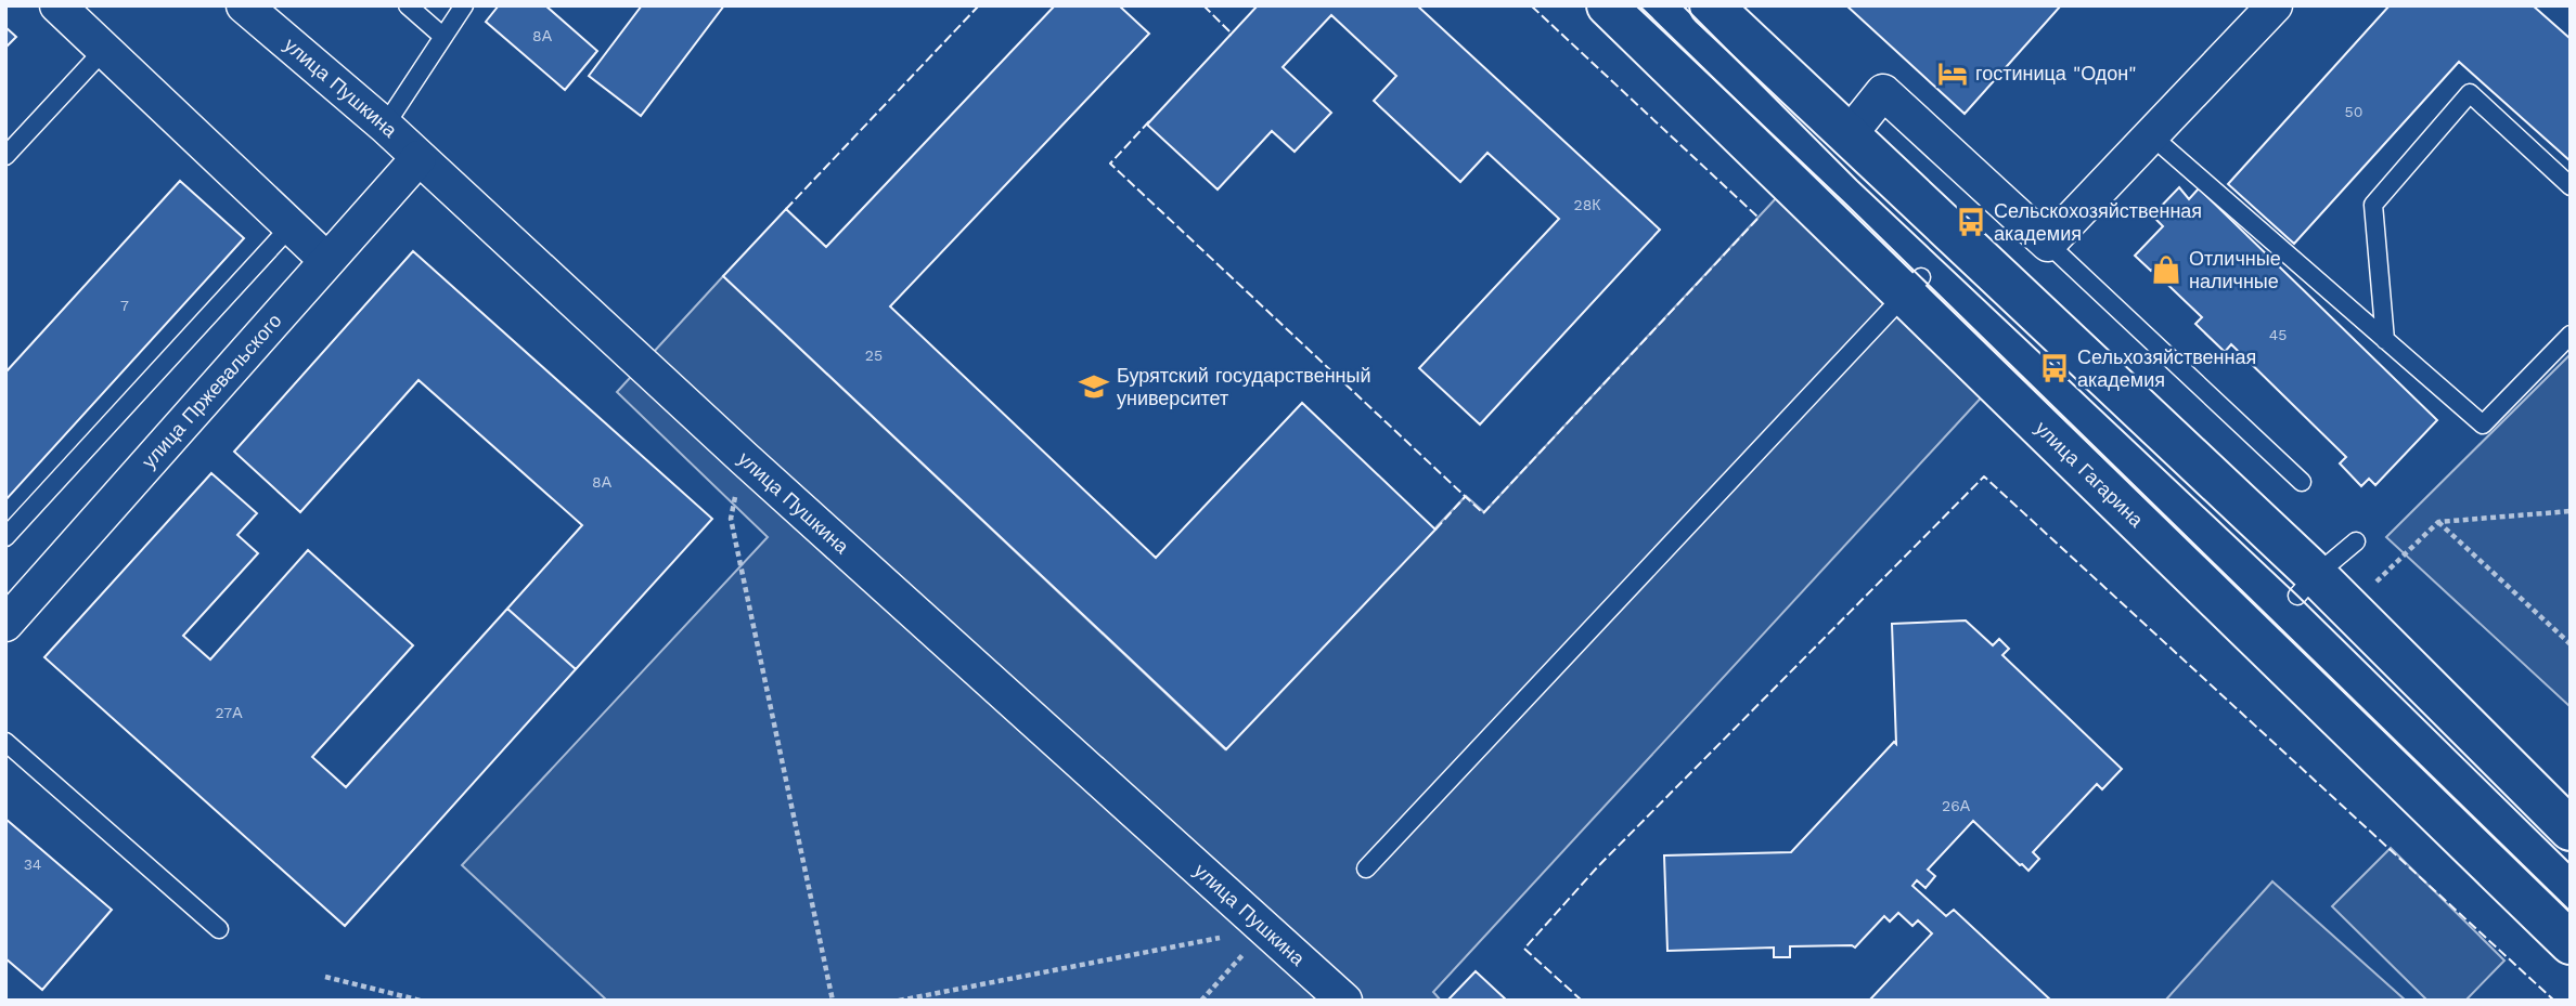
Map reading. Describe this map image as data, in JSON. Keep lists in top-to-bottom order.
{
  "streets": {
    "street": ["улица Пушкина", "улица Пржевальского", "улица Гагарина"]
  },
  "crossings": [
    ["улица Пушкина", "улица Пржевальского"]
  ],
  "places": {
    "hotel": ["гостиница \"Одон\""],
    "bus stop": ["Сельскохозяйственная академия", "Сельхозяйственная академия"],
    "shop": ["Отличные наличные"],
    "school or university": ["Бурятский государственный университет"]
  },
  "house_numbers": [
    "8А",
    "50",
    "28К",
    "7",
    "45",
    "25",
    "8А",
    "27А",
    "26А",
    "34"
  ]
}
